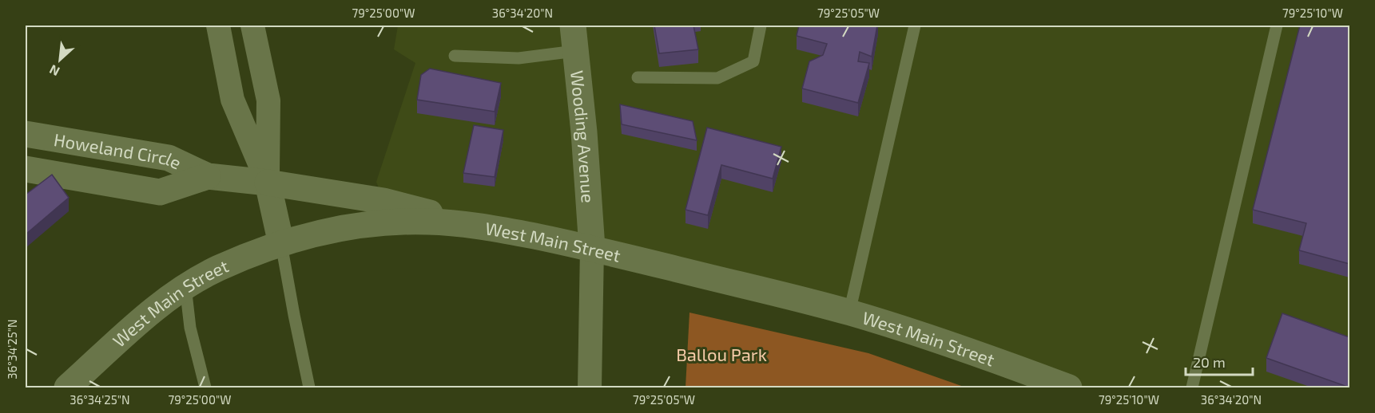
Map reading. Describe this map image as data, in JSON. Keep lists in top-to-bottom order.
{
  "streets": {
    "main road": ["Wooding Avenue", "Howeland Circle", "West Main Street"]
  },
  "crossings": [
    ["Wooding Avenue", "West Main Street"],
    ["Howeland Circle", "West Main Street"]
  ],
  "parks": ["Ballou Park"],
  "scale_bar": "20 m",
  "north": "bottom left",
  "coordinates": [
    "79°25'00\"W",
    "36°34'20\"N",
    "79°25'05\"W",
    "79°25'10\"W",
    "36°34'25\"N"
  ]
}
